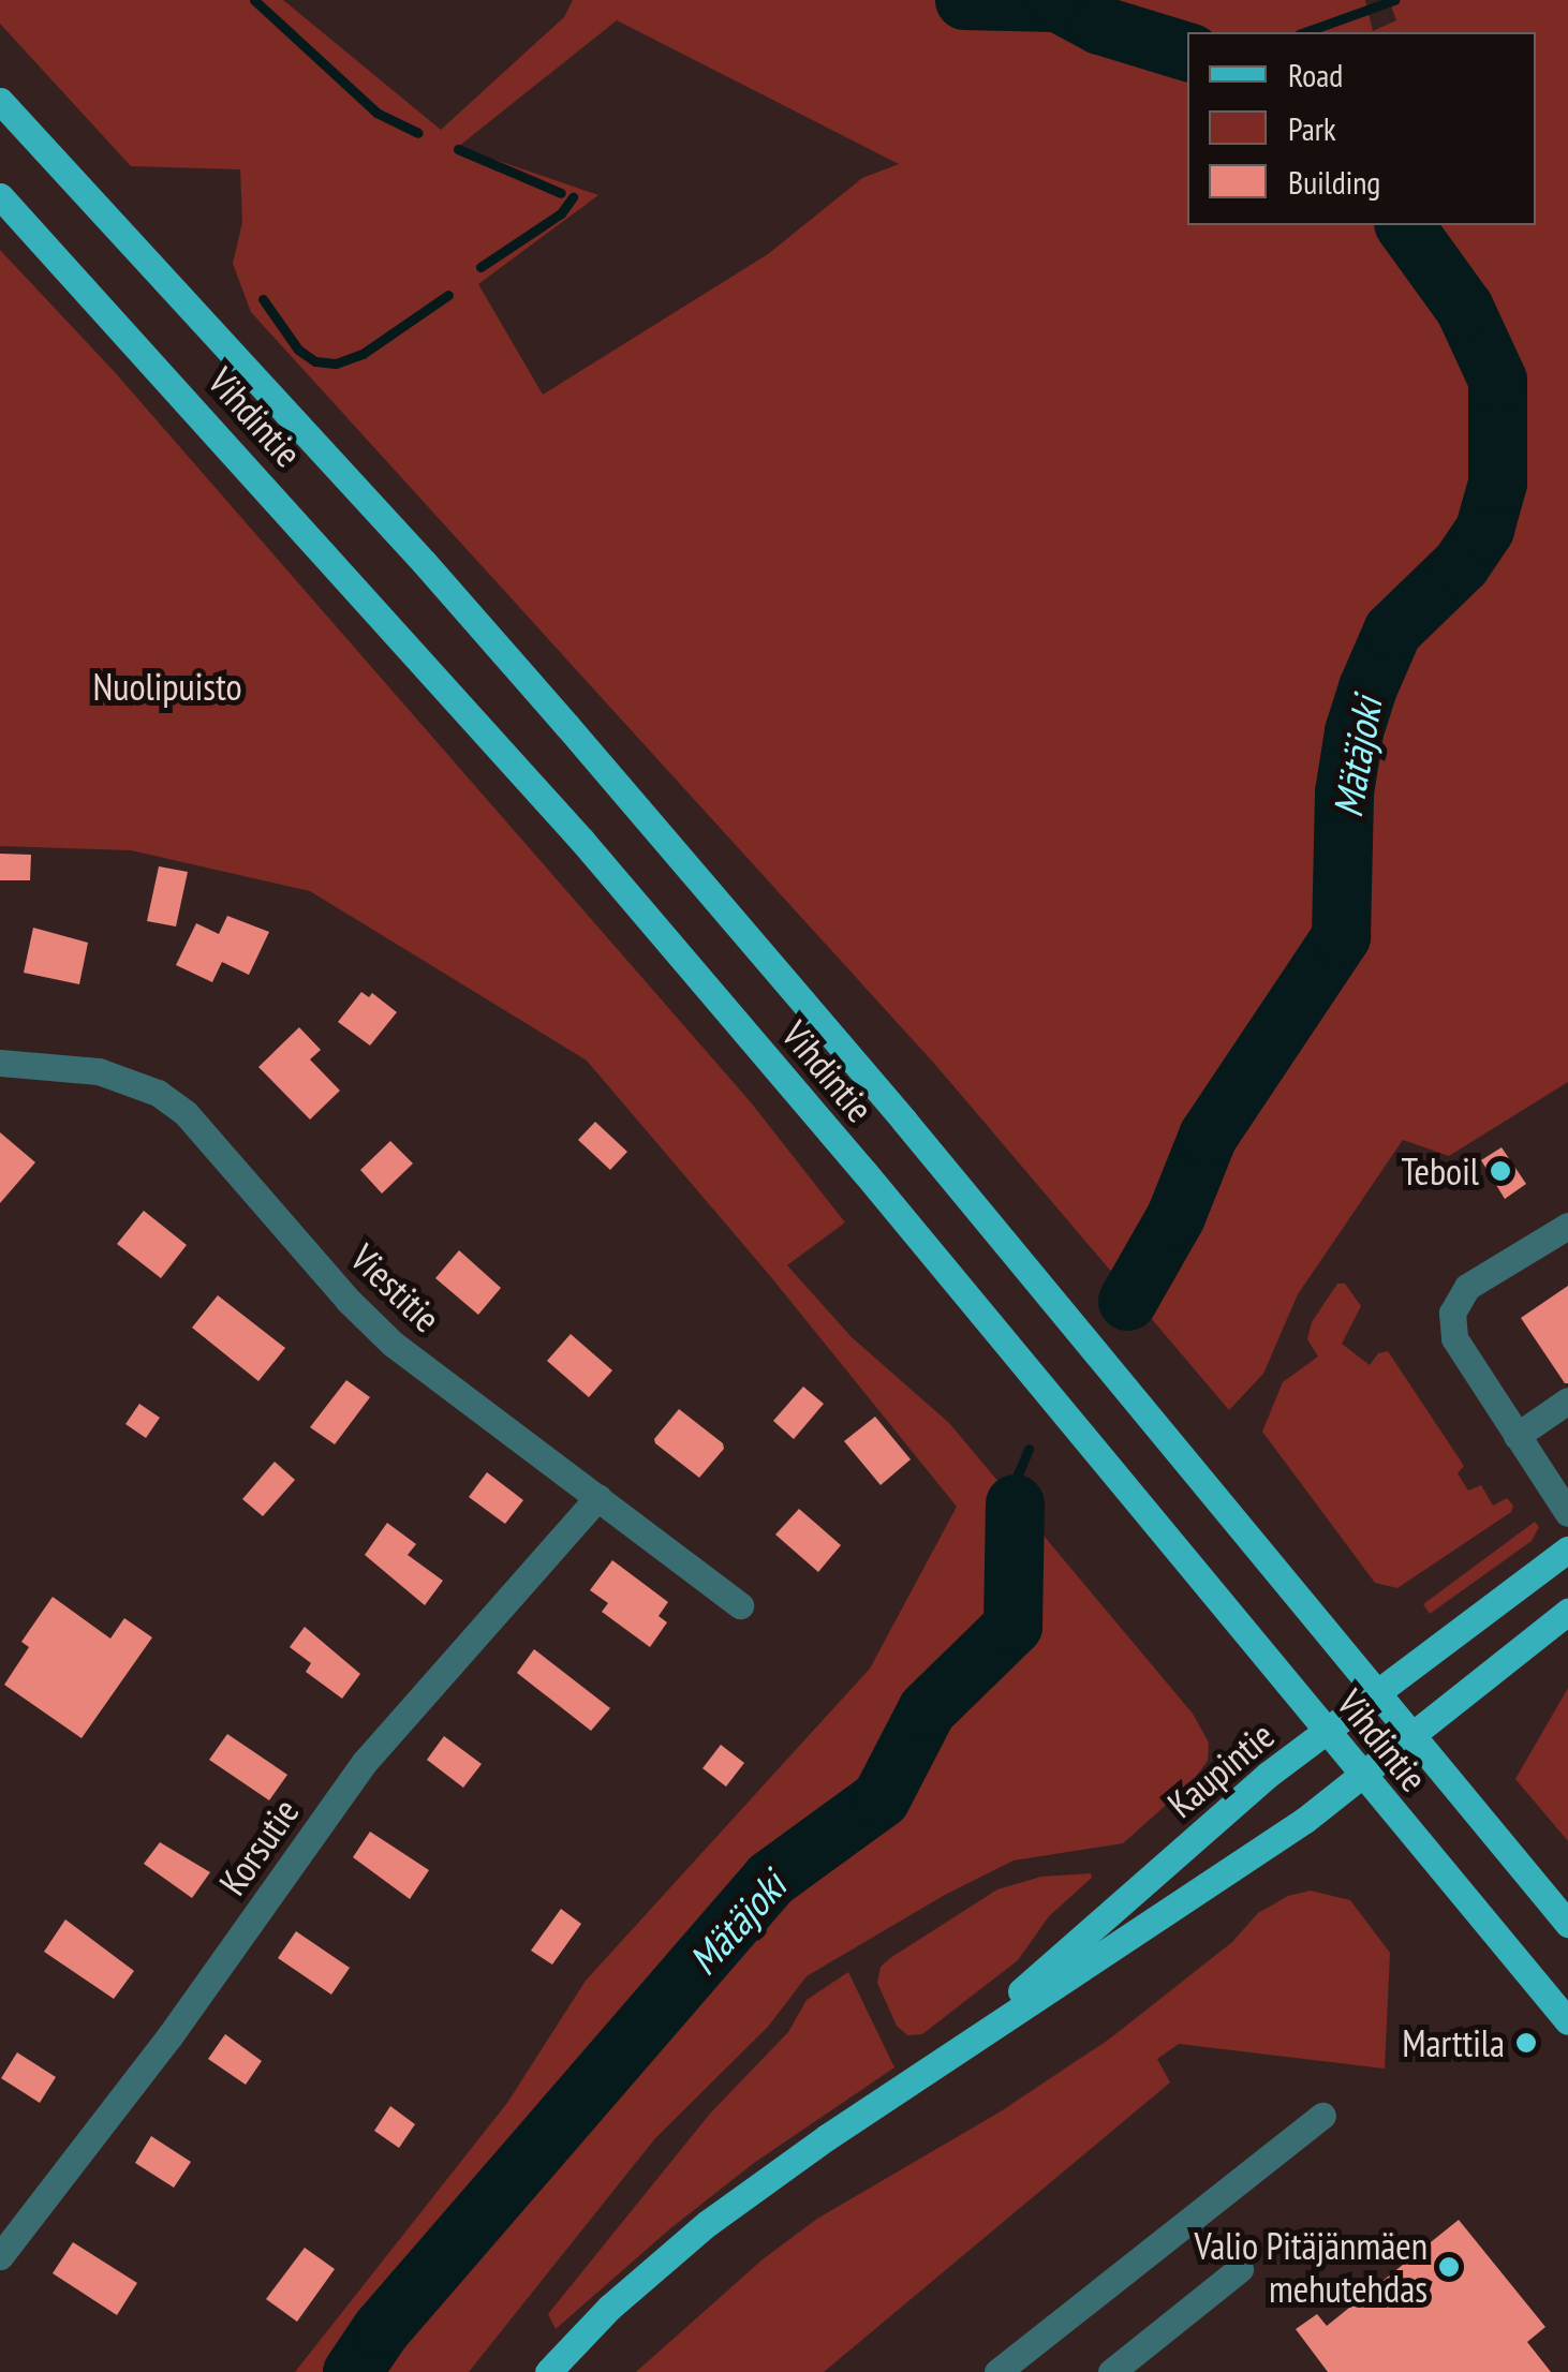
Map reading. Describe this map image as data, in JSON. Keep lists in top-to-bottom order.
{
  "streets": {
    "main road": ["Vihdintie", "Kaupintie"],
    "street": ["Viestitie", "Korsutie"]
  },
  "crossings": [
    ["Vihdintie", "Kaupintie"],
    ["Viestitie", "Korsutie"]
  ],
  "water": ["Mätäjoki"],
  "parks": ["Nuolipuisto"],
  "places": ["Teboil", "Marttila", "Valio Pitäjänmäen mehutehdas"],
  "legend": ["Road", "Park", "Building"]
}
